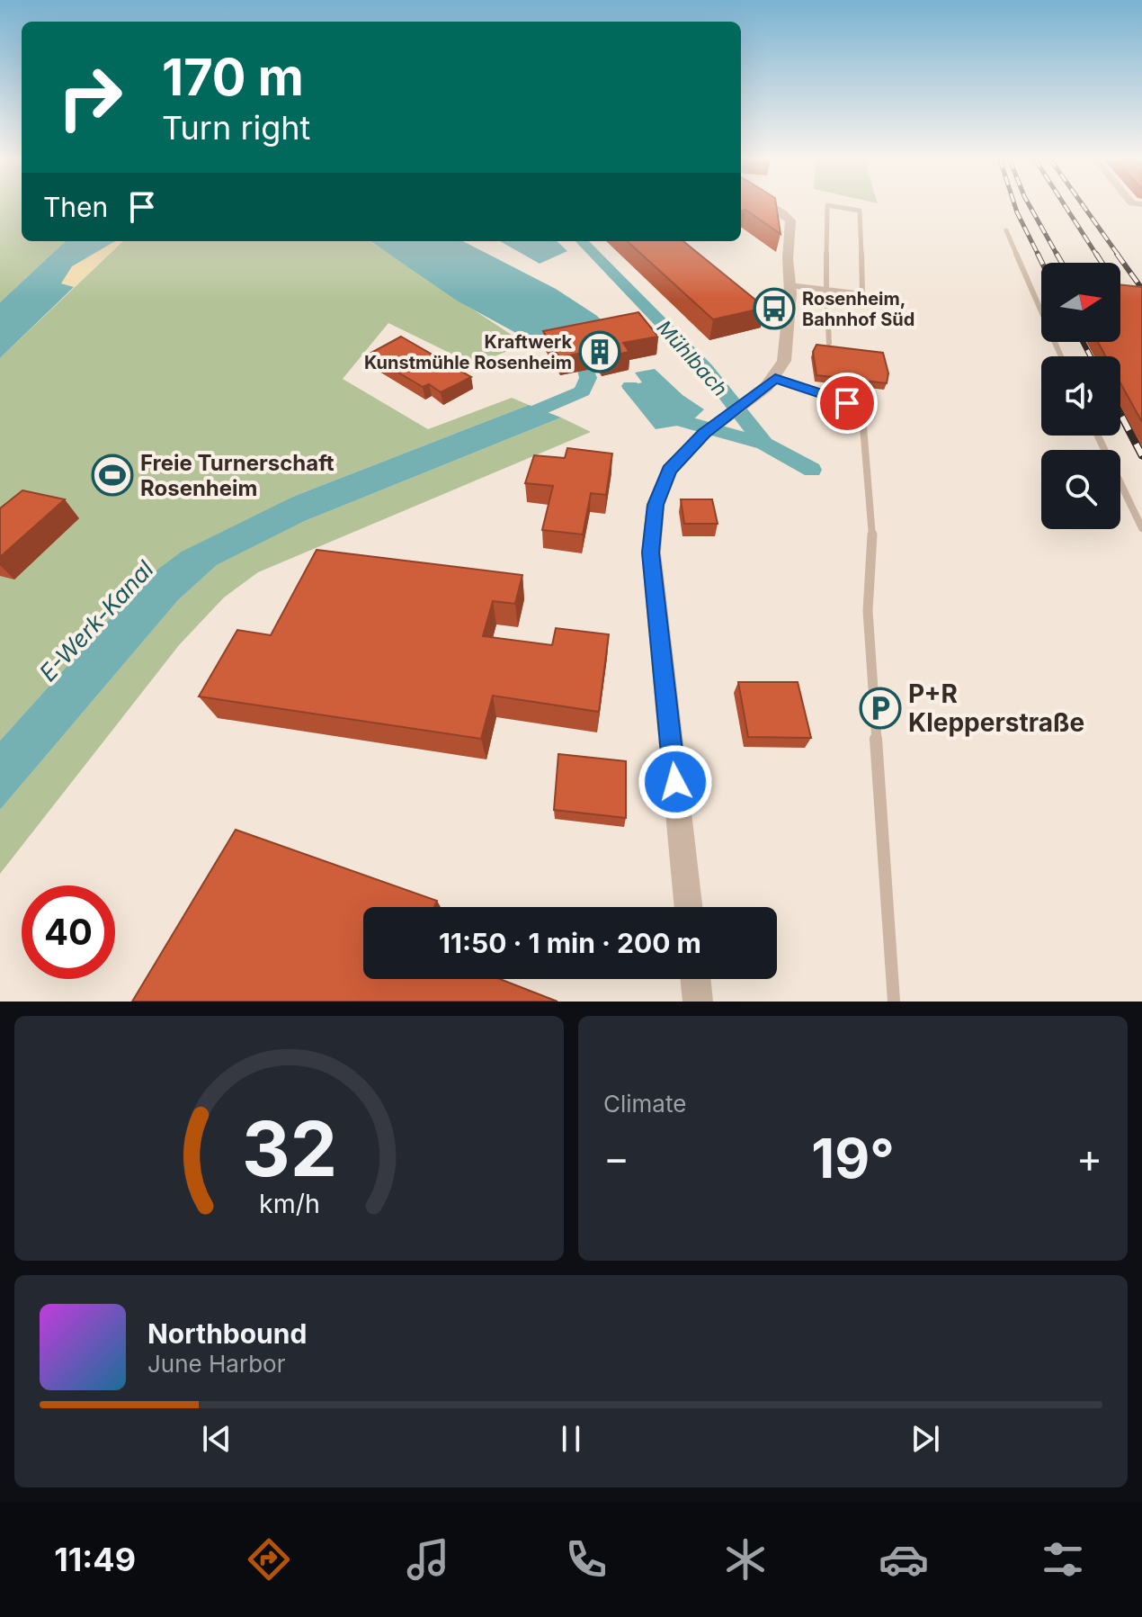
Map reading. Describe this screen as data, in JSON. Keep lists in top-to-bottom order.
{
  "water": ["Mühlbach", "E-Werk-Kanal"],
  "places": {
    "bus stop": ["Rosenheim, Bahnhof Süd"],
    "building": ["Kraftwerk Kunstmühle Rosenheim"],
    "sports": ["Freie Turnerschaft Rosenheim"],
    "parking": ["P+R Klepperstraße"]
  },
  "north": "right",
  "page": {
    "turn": ["170 m", "Turn right"],
    "then": "Then",
    "limit": "40",
    "trip": "11:50 · 1 min · 200 m",
    "tile": "Climate",
    "heat": ["−", "19°", "+"],
    "song": ["Northbound", "June Harbor"],
    "tabs": "11:49",
    "gauge": ["32", "km/h"]
  }
}
